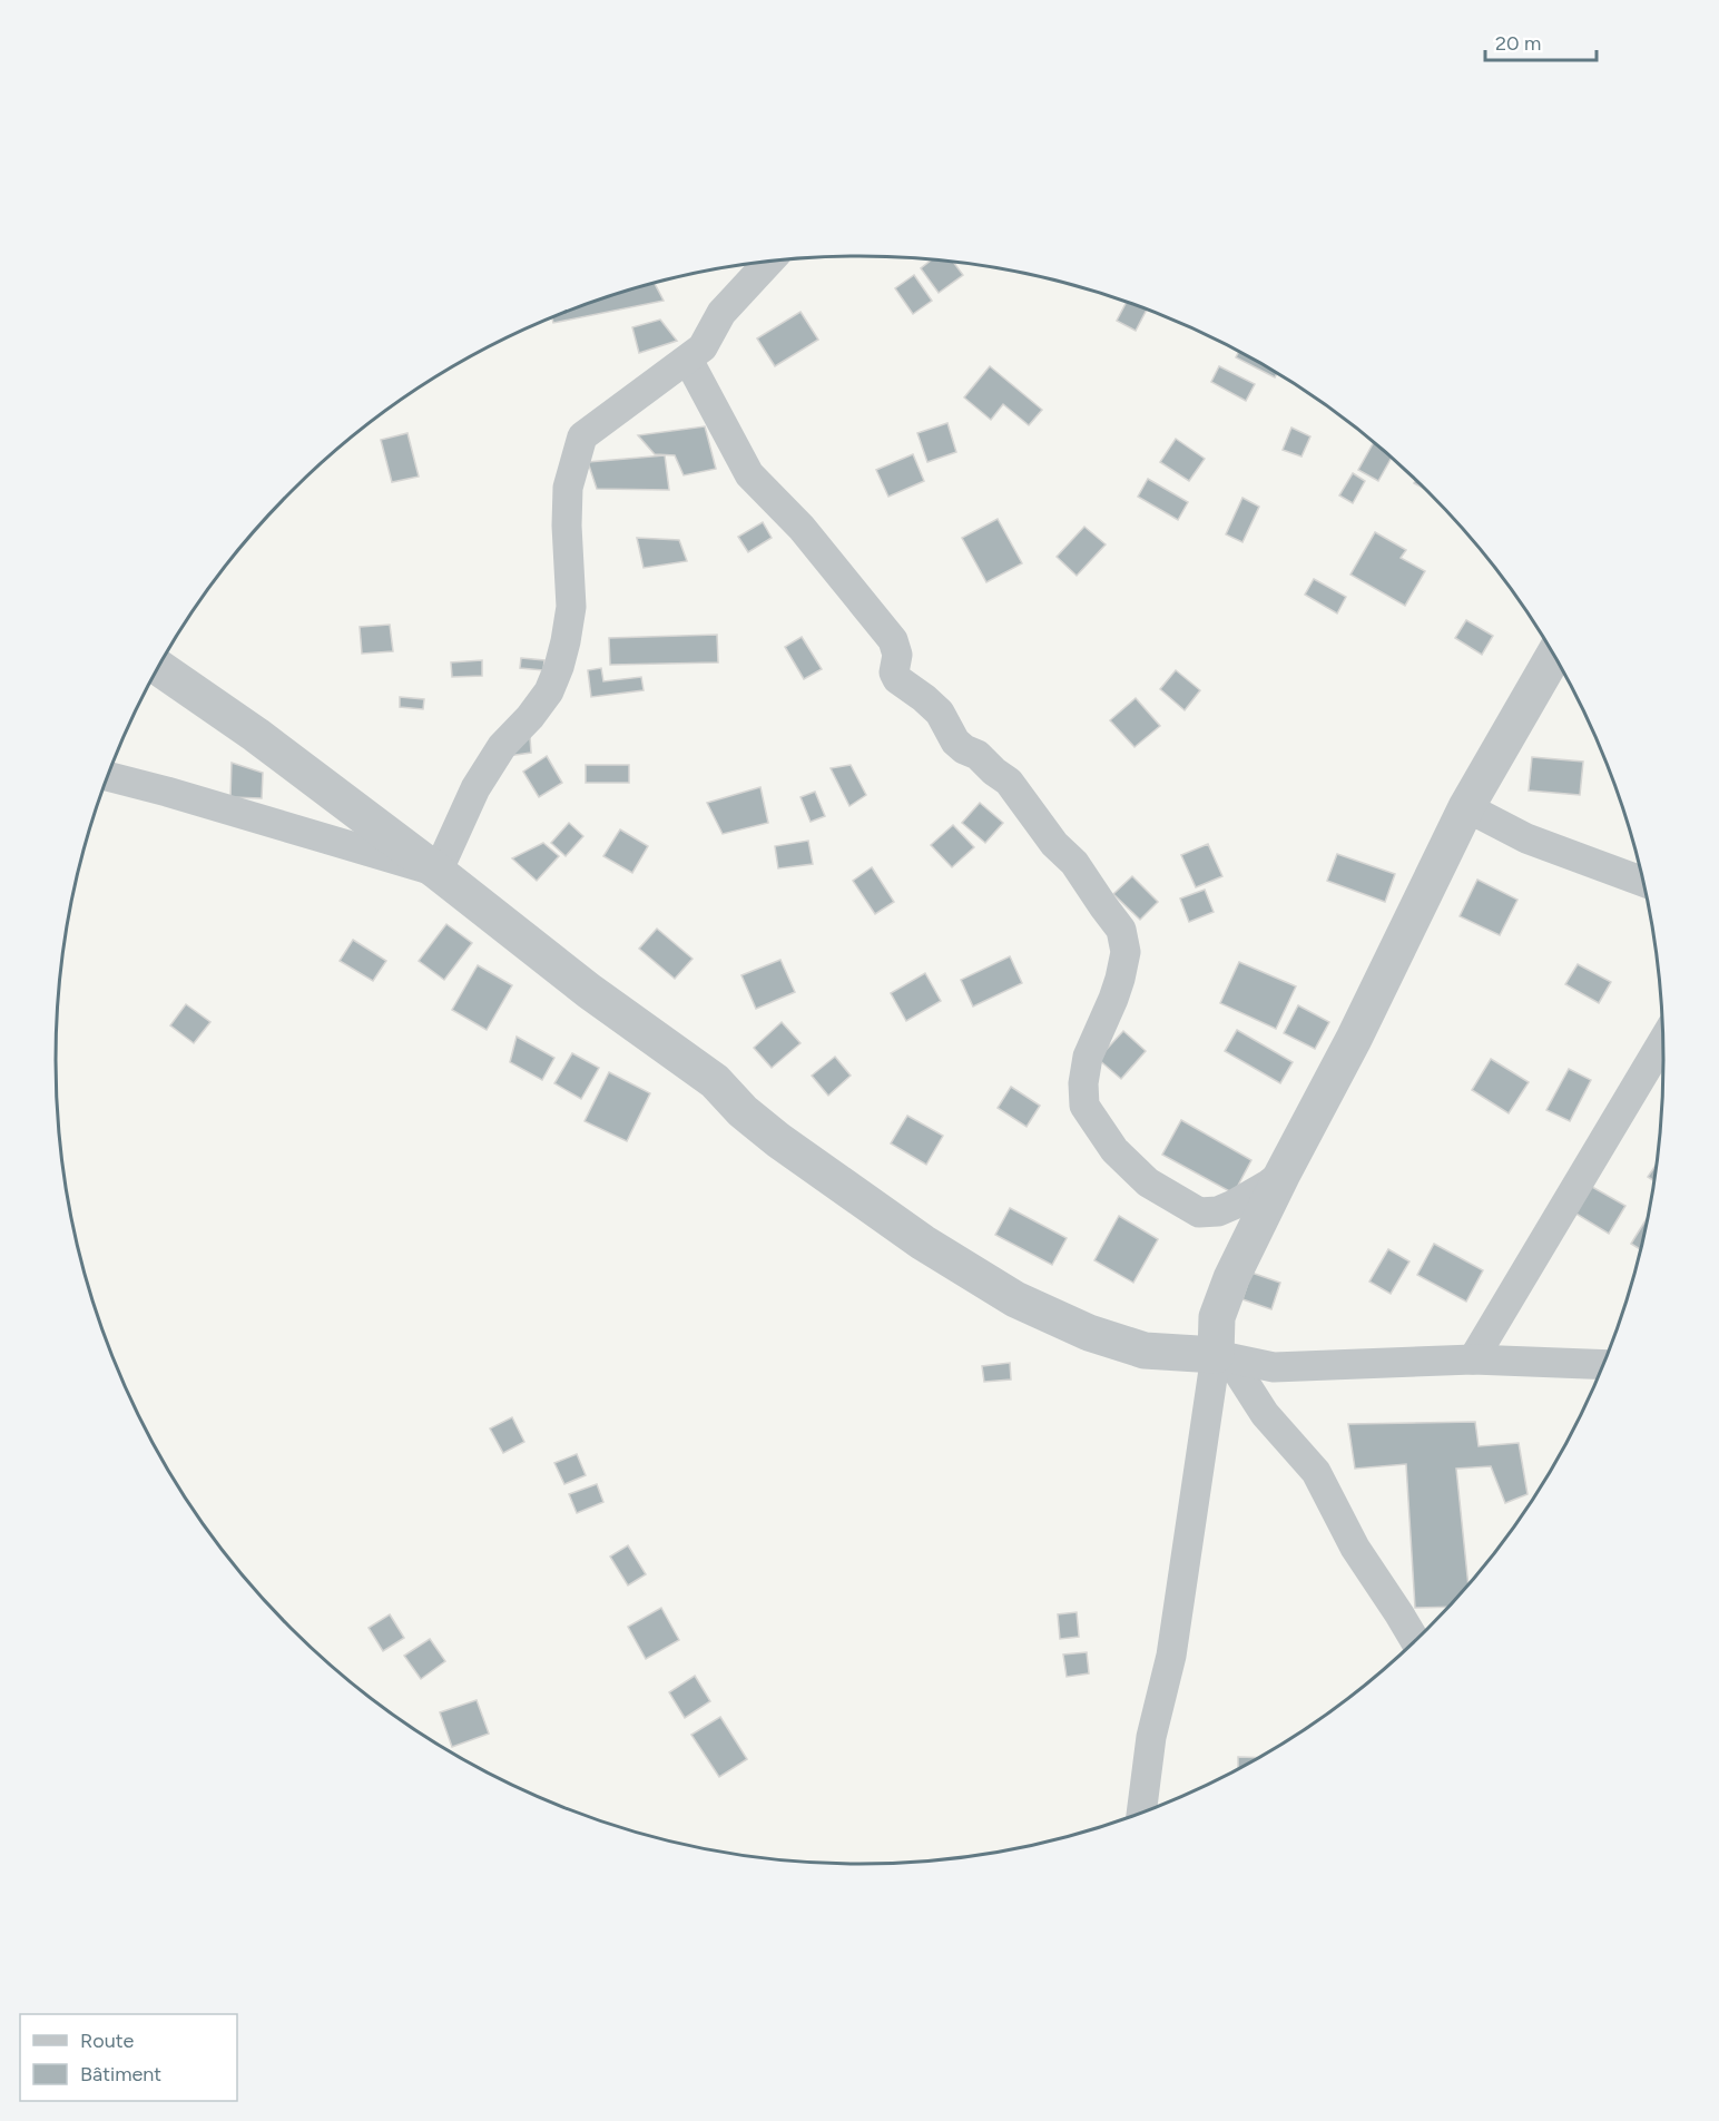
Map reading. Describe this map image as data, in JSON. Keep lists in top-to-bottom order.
{
  "legend": ["Route", "Bâtiment"],
  "scale_bar": "20 m"
}
